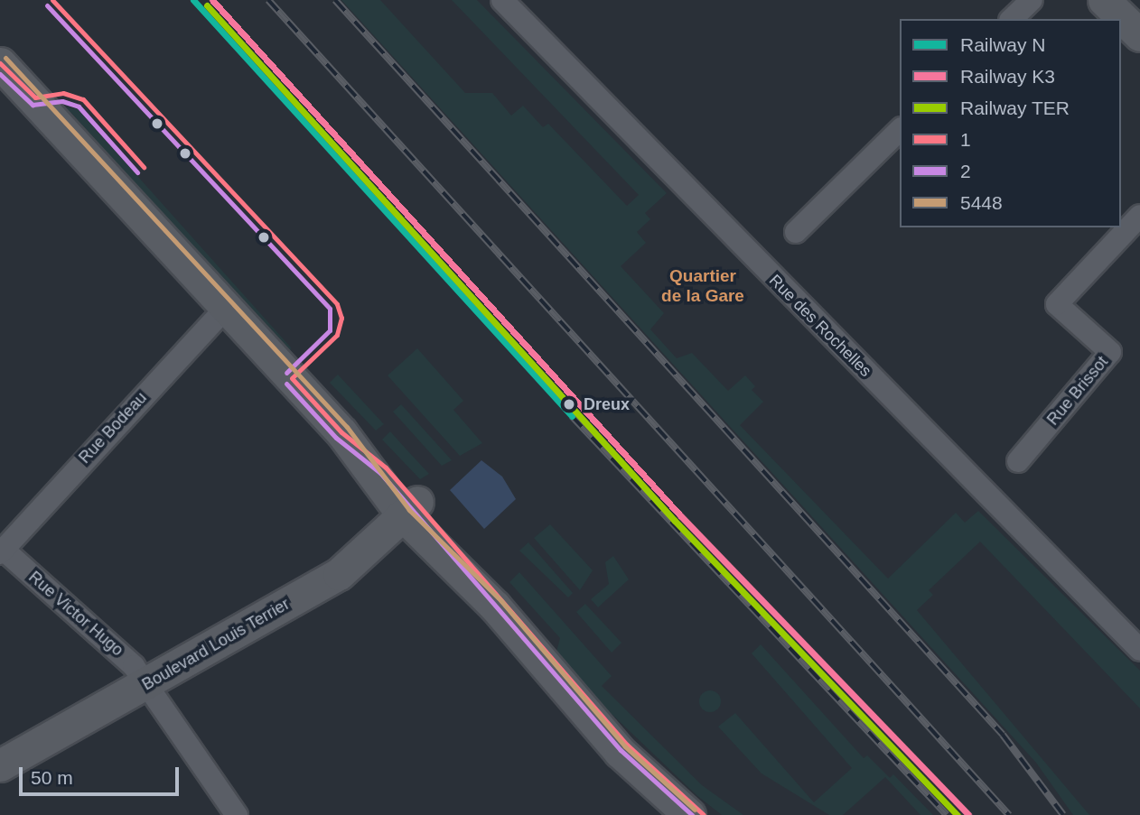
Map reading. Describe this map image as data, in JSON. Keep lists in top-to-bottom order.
{
  "streets": {
    "main road": ["Boulevard Louis Terrier"],
    "street": [
      "Rue des Rochelles",
      "Rue Brissot",
      "Rue Bodeau",
      "Rue Victor Hugo"
    ]
  },
  "crossings": [
    ["Rue Bodeau", "Rue Victor Hugo"],
    ["Rue Victor Hugo", "Boulevard Louis Terrier"]
  ],
  "districts": ["Quartier de la Gare"],
  "places": ["Dreux"],
  "lines": [
    "rail line N",
    "rail line K3",
    "transit line 1",
    "rail line TER",
    "transit line 2",
    "transit line 5448"
  ],
  "legend": [
    "Railway N",
    "Railway K3",
    "Railway TER",
    "1",
    "2",
    "5448"
  ],
  "scale_bar": "50 m"
}
